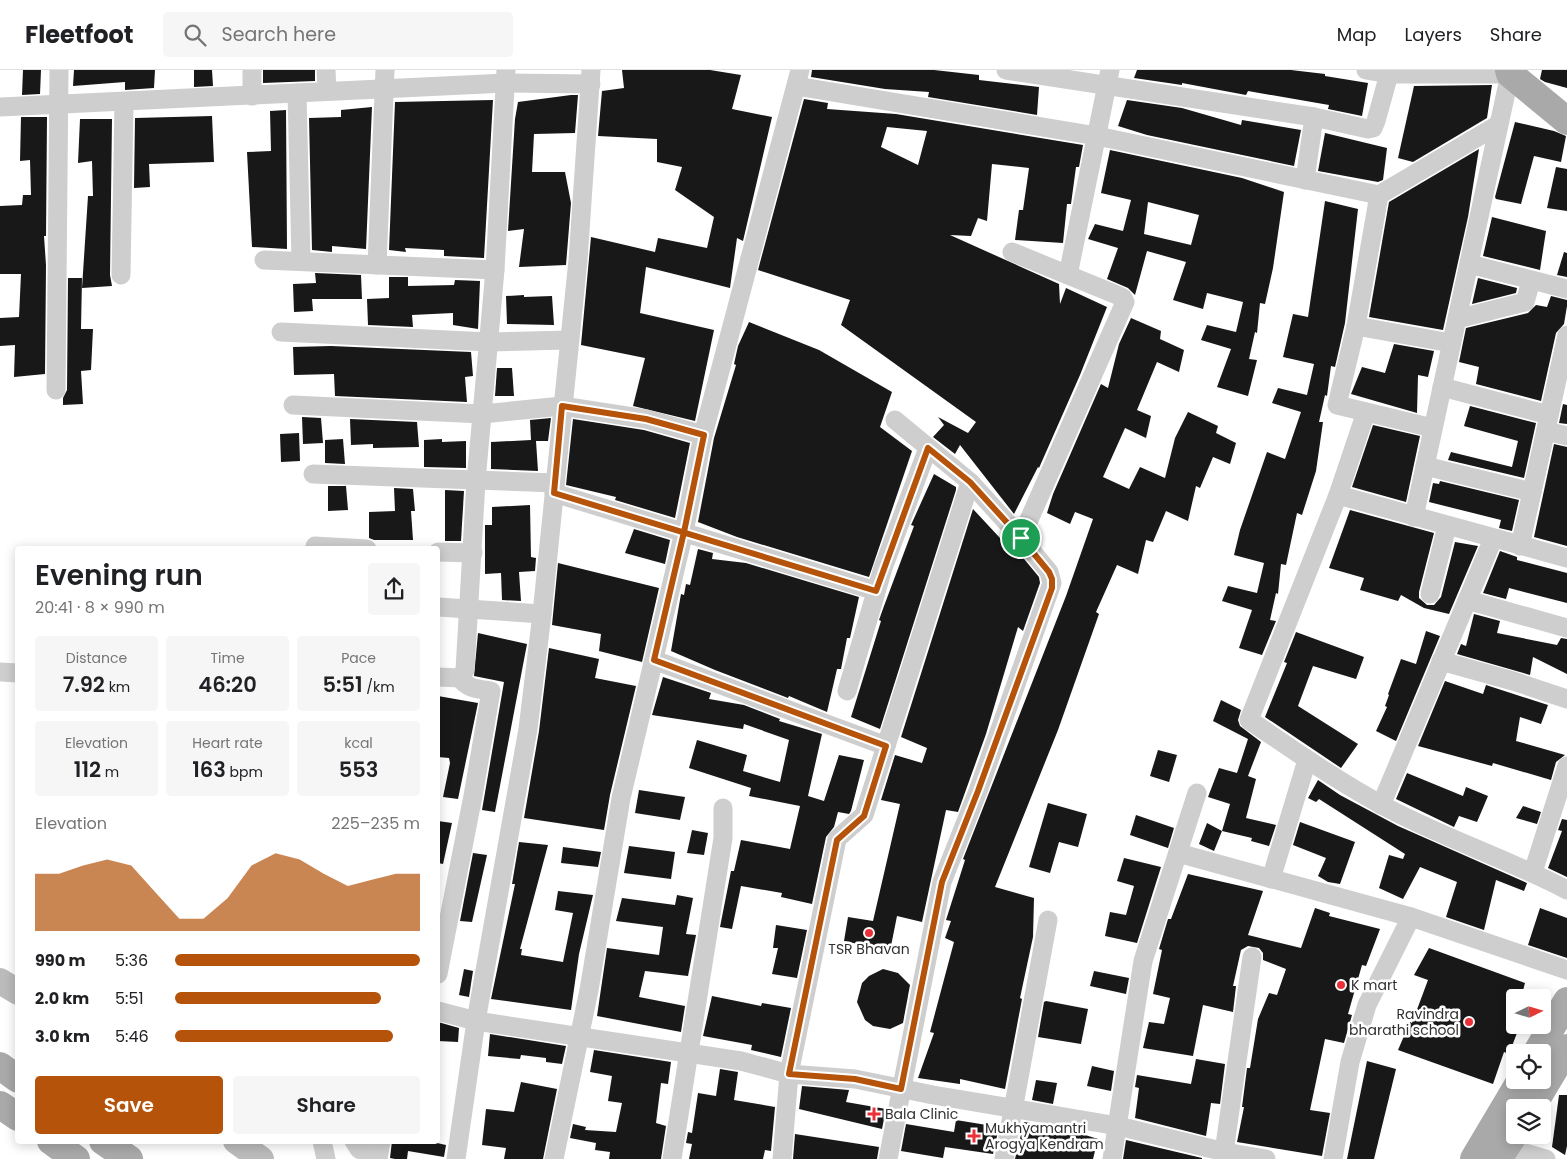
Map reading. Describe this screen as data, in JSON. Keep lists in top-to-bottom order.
{
  "places": {
    "other": ["TSR Bhavan", "K mart", "Ravindra bharathi school"],
    "health": ["Bala Clinic", "Mukhyamantri Arogya Kendram"]
  },
  "north": "right",
  "page": {
    "header": "Fleetfoot",
    "search": "Search here",
    "nav": ["Map", "Layers", "Share"],
    "heading": ["Evening run", "20:41 · 8 × 990 m"],
    "stats": [
      ["Distance", "7.92 km"],
      ["Time", "46:20"],
      ["Pace", "5:51 /km"],
      ["Elevation", "112 m"],
      ["Heart rate", "163 bpm"],
      ["kcal", "553"]
    ],
    "chart": ["Elevation", "225–235 m"],
    "list": [
      {
        "name": "990 m",
        "note": "5:36"
      },
      {
        "name": "2.0 km",
        "note": "5:51"
      },
      {
        "name": "3.0 km",
        "note": "5:46"
      }
    ],
    "buttons": ["Save", "Share"]
  }
}
